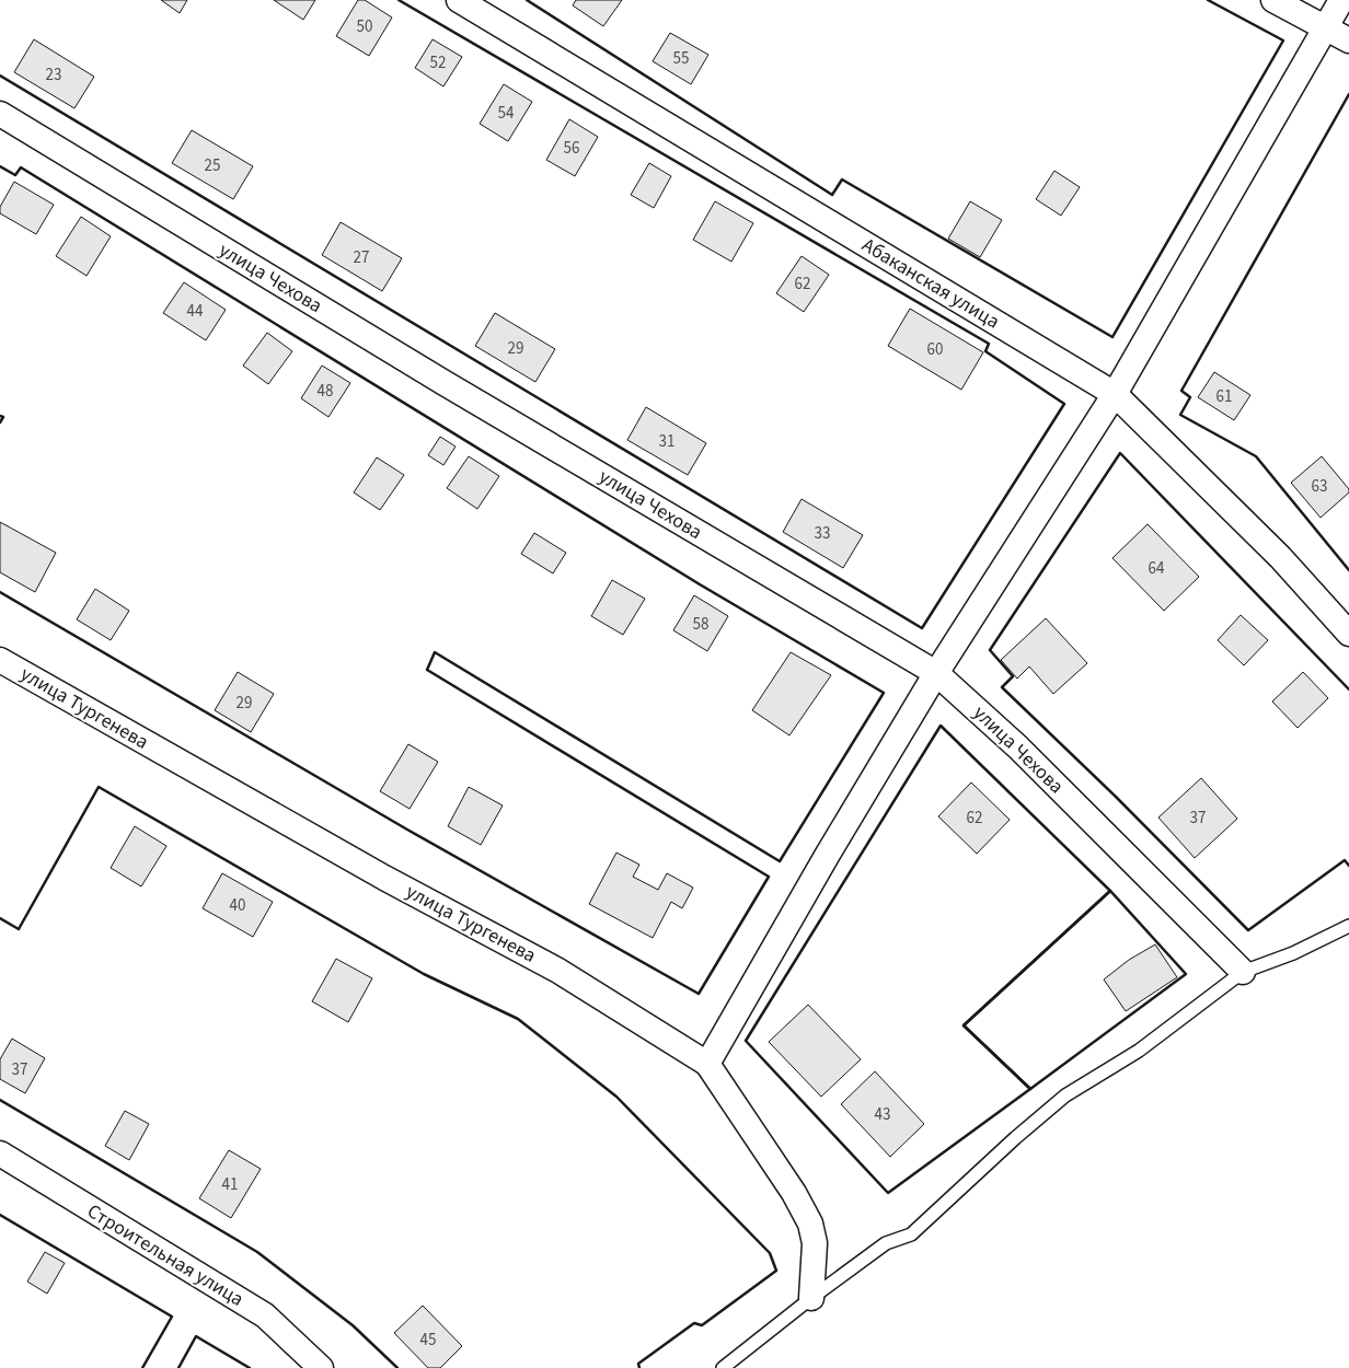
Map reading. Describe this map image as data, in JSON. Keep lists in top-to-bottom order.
{
  "streets": {
    "street": [
      "улица Чехова",
      "Абаканская улица",
      "улица Тургенева",
      "Строительная улица"
    ]
  },
  "house_numbers": [
    "50",
    "55",
    "52",
    "23",
    "54",
    "56",
    "25",
    "27",
    "62",
    "44",
    "29",
    "60",
    "48",
    "61",
    "31",
    "63",
    "33",
    "64",
    "58",
    "29",
    "62",
    "37",
    "40",
    "37",
    "43",
    "41",
    "45"
  ]
}
